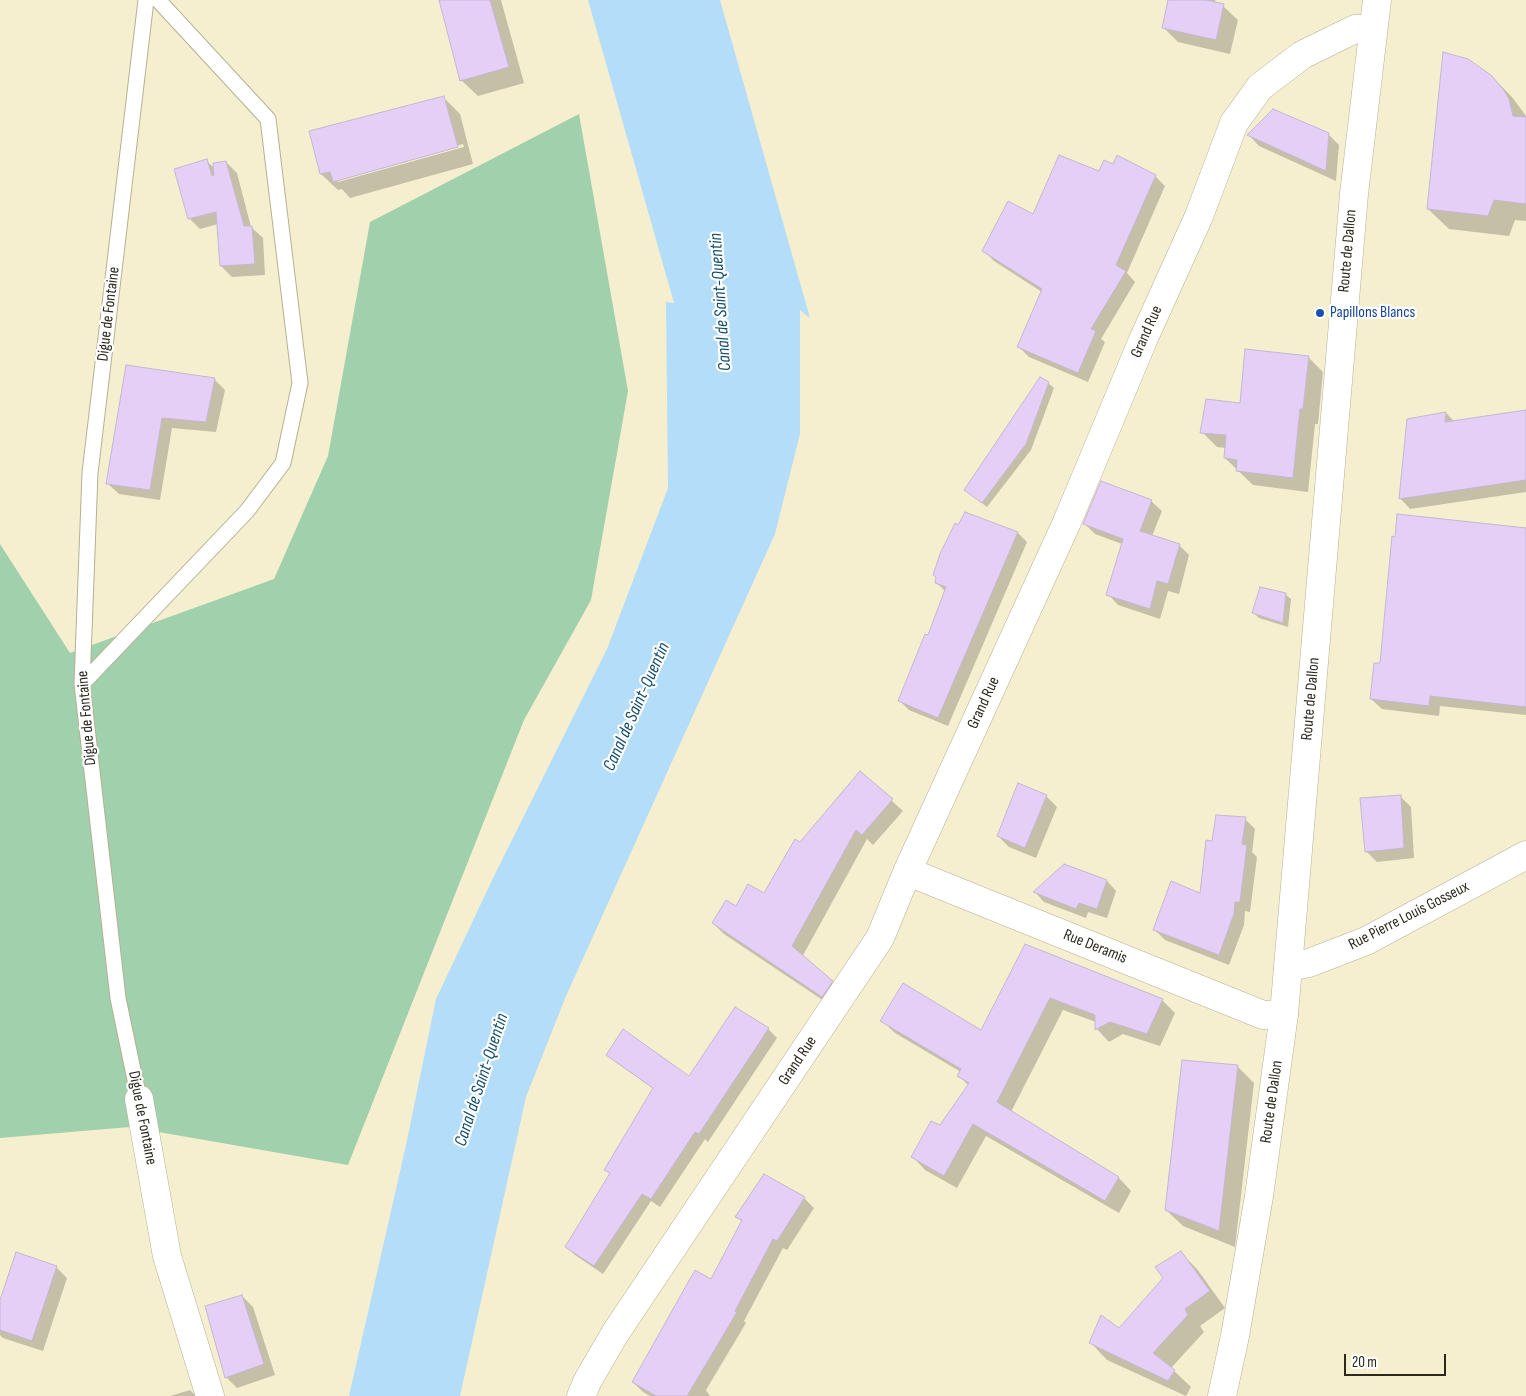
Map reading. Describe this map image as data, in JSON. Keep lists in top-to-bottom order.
{
  "streets": {
    "street": [
      "Route de Dallon",
      "Digue de Fontaine",
      "Grand Rue",
      "Rue Pierre Louis Gosseux",
      "Rue Deramis"
    ]
  },
  "crossings": [
    ["Route de Dallon", "Grand Rue"],
    ["Route de Dallon", "Rue Pierre Louis Gosseux"],
    ["Route de Dallon", "Rue Deramis"],
    ["Grand Rue", "Rue Deramis"]
  ],
  "water": ["Canal de Saint-Quentin"],
  "places": ["Papillons Blancs"],
  "scale_bar": "20 m"
}
